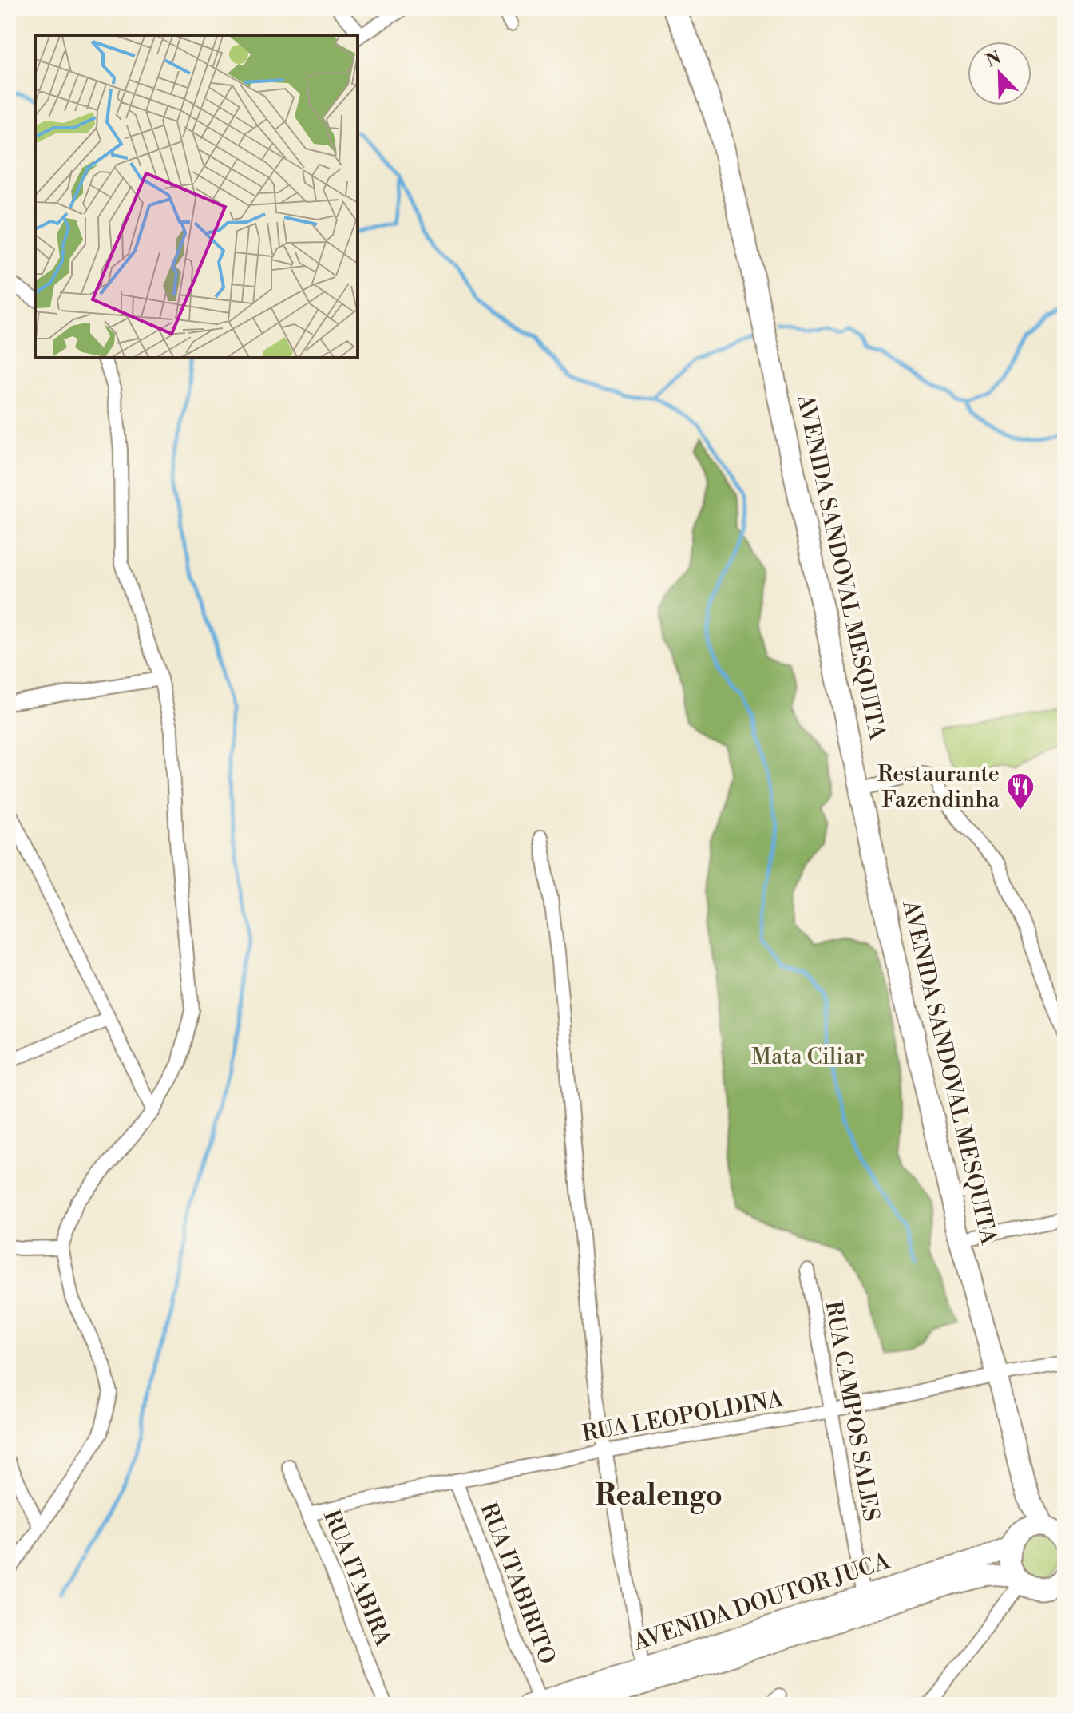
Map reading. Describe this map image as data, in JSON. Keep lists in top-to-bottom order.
{
  "streets": {
    "main road": ["AVENIDA SANDOVAL MESQUITA", "AVENIDA DOUTOR JUCA"],
    "street": [
      "RUA CAMPOS SALES",
      "RUA LEOPOLDINA",
      "RUA ITABIRA",
      "RUA ITABIRITO"
    ]
  },
  "crossings": [
    ["AVENIDA SANDOVAL MESQUITA", "RUA LEOPOLDINA"],
    ["AVENIDA SANDOVAL MESQUITA", "AVENIDA DOUTOR JUCA"],
    ["RUA CAMPOS SALES", "RUA LEOPOLDINA"],
    ["RUA CAMPOS SALES", "AVENIDA DOUTOR JUCA"],
    ["RUA LEOPOLDINA", "RUA ITABIRA"],
    ["RUA LEOPOLDINA", "RUA ITABIRITO"],
    ["RUA ITABIRITO", "AVENIDA DOUTOR JUCA"]
  ],
  "districts": ["Realengo"],
  "parks": ["Mata Ciliar"],
  "places": {
    "restaurant": ["Restaurante Fazendinha"]
  },
  "north": "top left"
}
